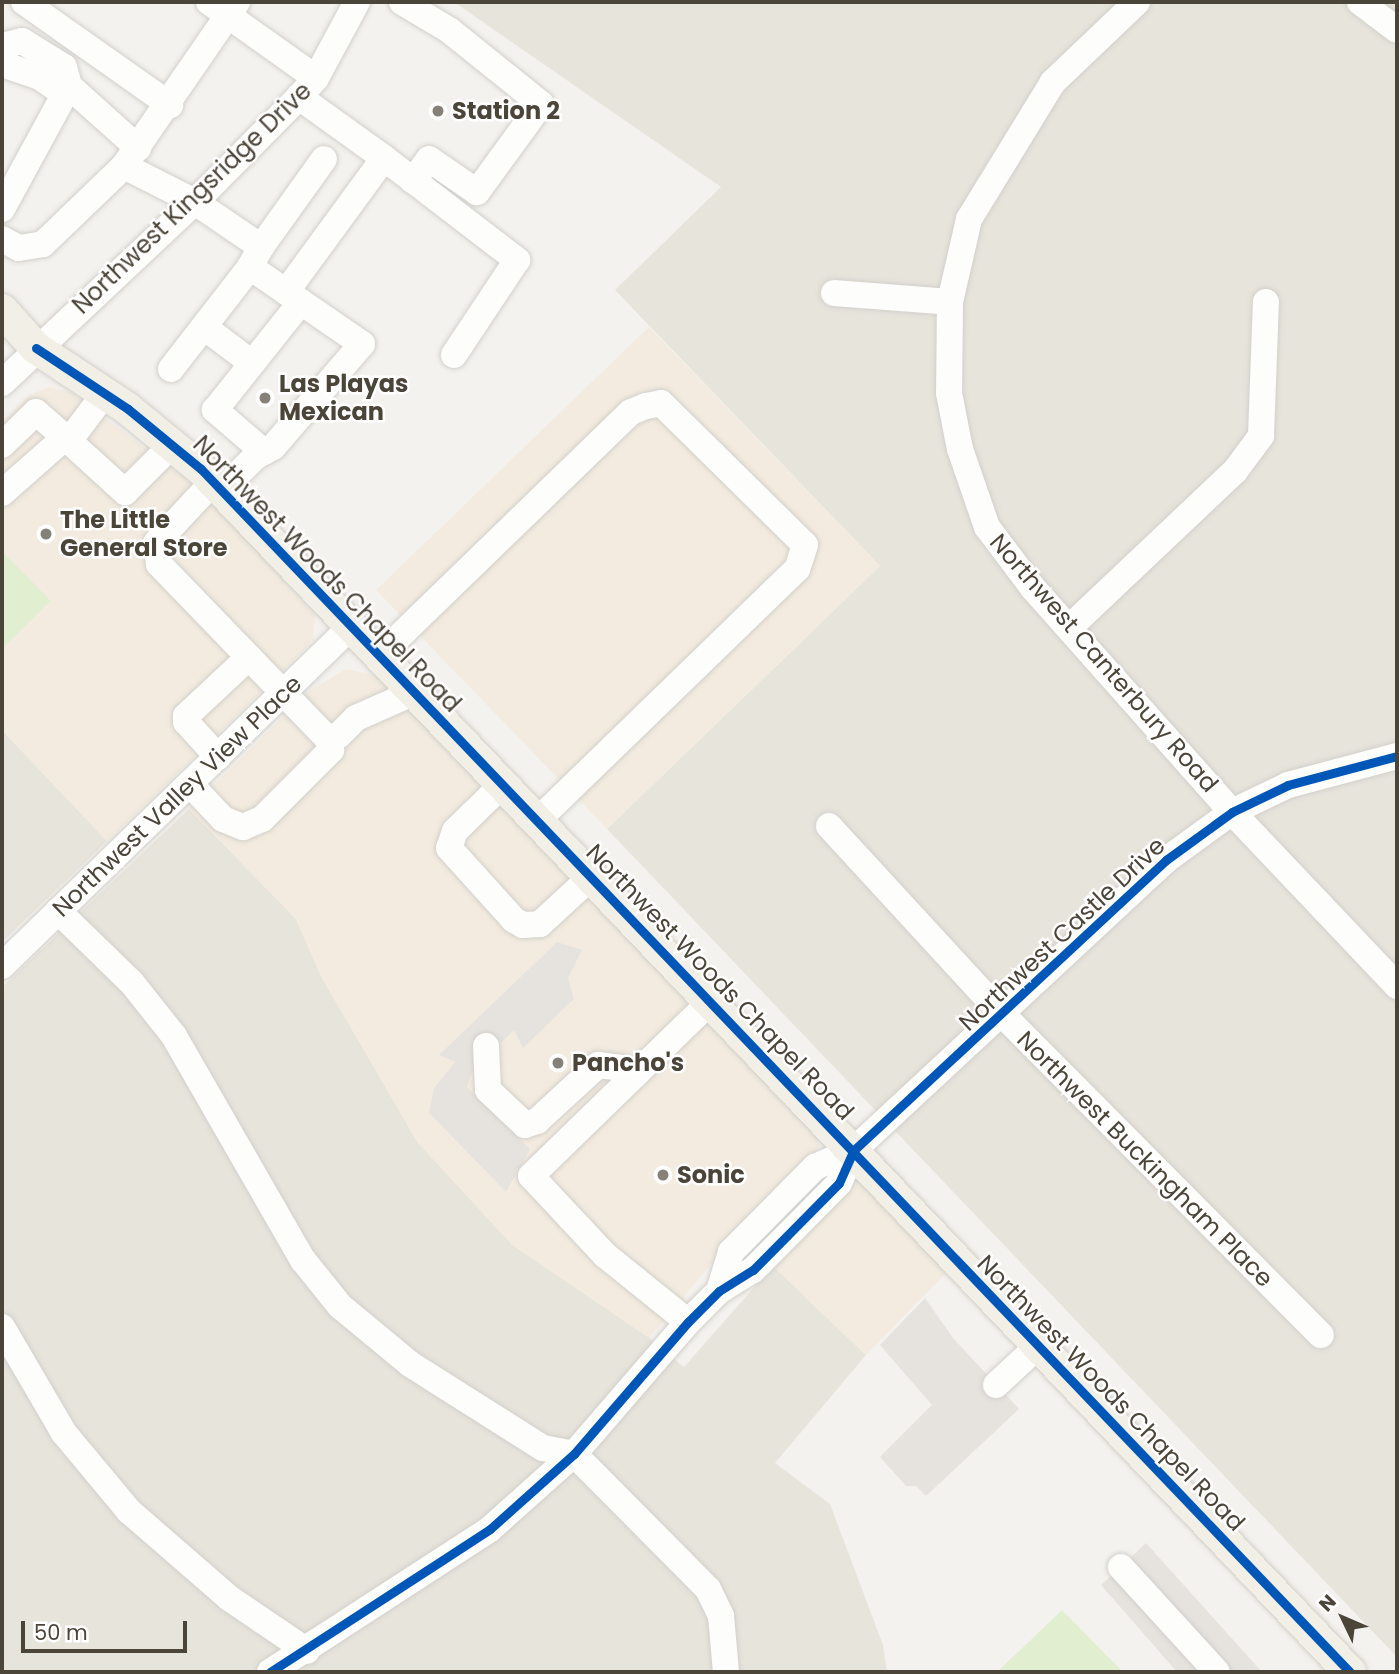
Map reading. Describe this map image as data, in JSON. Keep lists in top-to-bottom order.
{
  "streets": {
    "main road": ["Northwest Woods Chapel Road"],
    "street": [
      "Northwest Kingsridge Drive",
      "Northwest Canterbury Road",
      "Northwest Valley View Place",
      "Northwest Castle Drive",
      "Northwest Buckingham Place"
    ]
  },
  "crossings": [
    ["Northwest Kingsridge Drive", "Northwest Woods Chapel Road"],
    ["Northwest Woods Chapel Road", "Northwest Valley View Place"],
    ["Northwest Woods Chapel Road", "Northwest Castle Drive"],
    ["Northwest Canterbury Road", "Northwest Castle Drive"],
    ["Northwest Castle Drive", "Northwest Buckingham Place"]
  ],
  "places": [
    "Station 2",
    "Las Playas Mexican",
    "The Little General Store",
    "Pancho's",
    "Sonic"
  ],
  "scale_bar": "50 m",
  "north": "top left"
}
